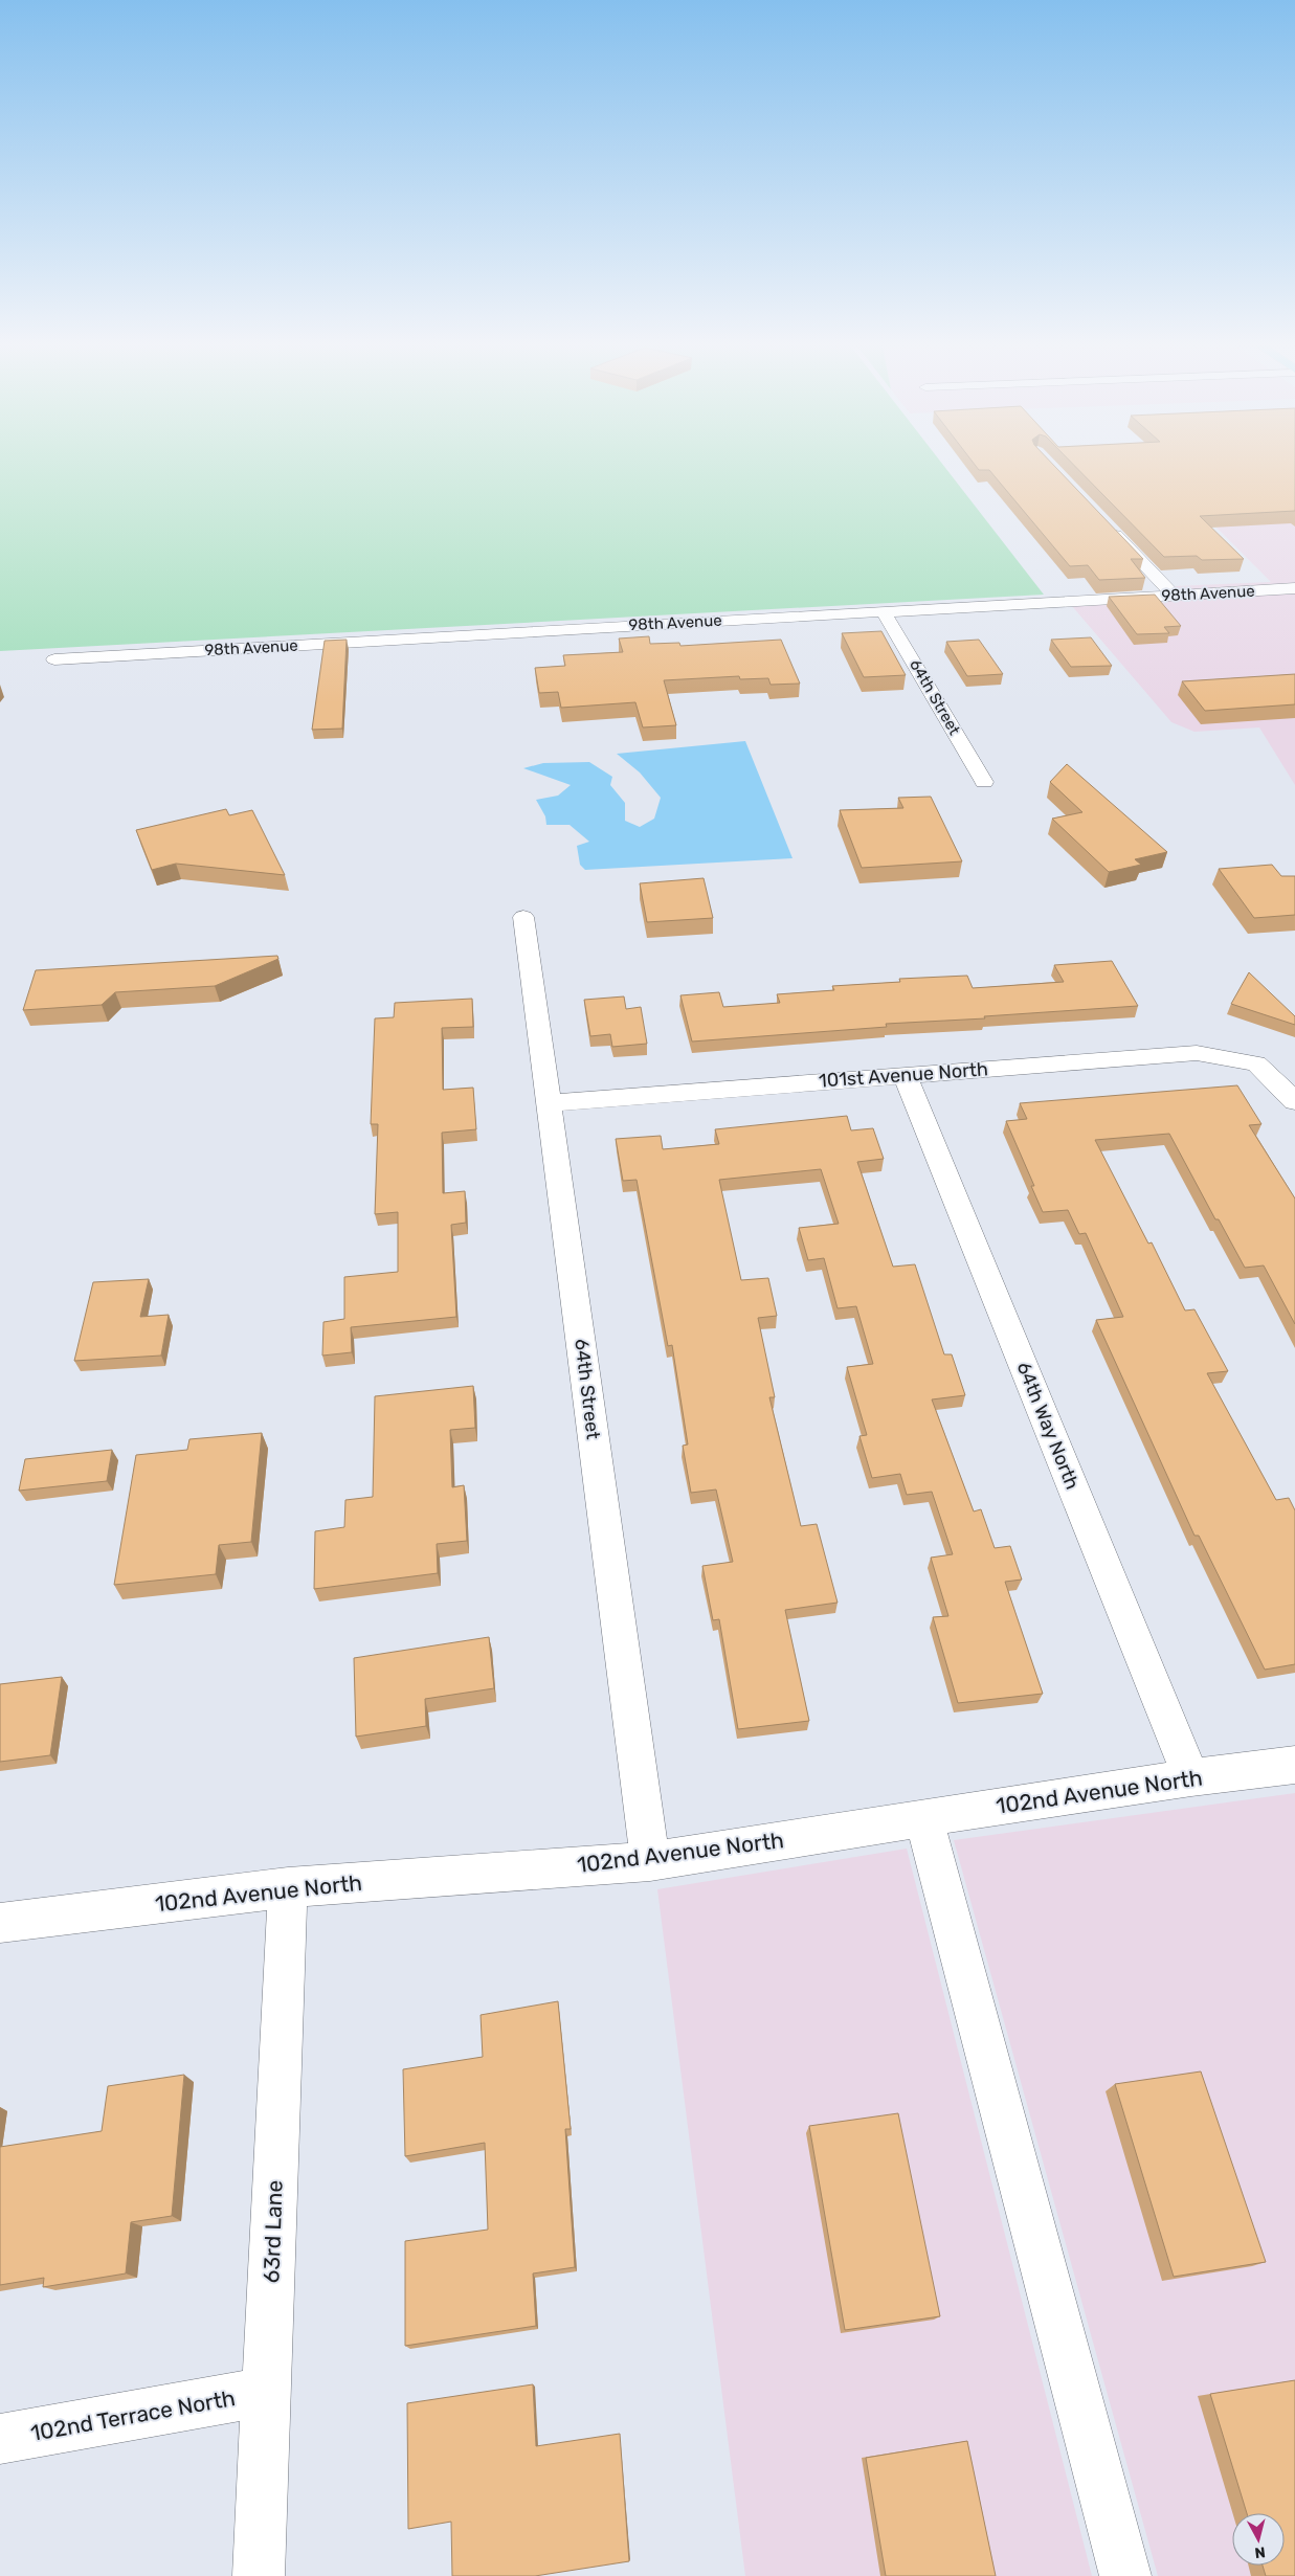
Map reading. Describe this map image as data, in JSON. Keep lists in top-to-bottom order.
{
  "streets": {
    "street": [
      "98th Avenue",
      "64th Street",
      "101st Avenue North",
      "64th Way North",
      "102nd Avenue North",
      "63rd Lane",
      "102nd Terrace North"
    ]
  },
  "crossings": [
    ["98th Avenue", "64th Street"],
    ["64th Street", "101st Avenue North"],
    ["64th Street", "102nd Avenue North"],
    ["101st Avenue North", "64th Way North"],
    ["64th Way North", "102nd Avenue North"],
    ["102nd Avenue North", "63rd Lane"],
    ["63rd Lane", "102nd Terrace North"]
  ],
  "north": "bottom"
}
